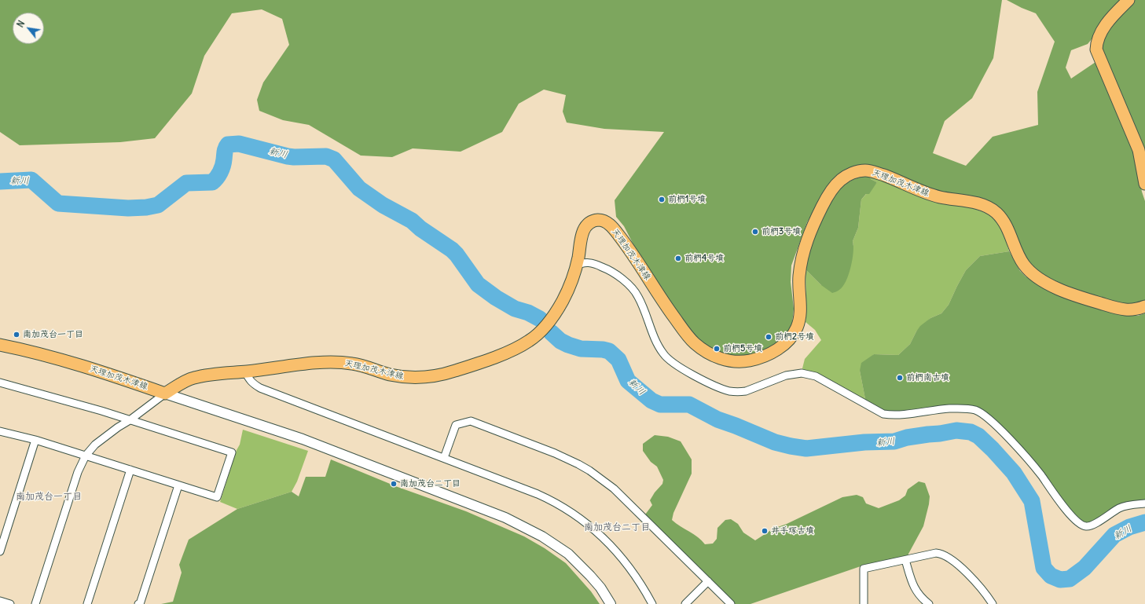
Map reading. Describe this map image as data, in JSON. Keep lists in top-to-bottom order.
{
  "streets": {
    "main road": ["天理加茂木津線"]
  },
  "districts": ["南加茂台一丁目", "南加茂台二丁目"],
  "water": ["新川"],
  "places": [
    "前椚1号墳",
    "前椚3号墳",
    "前椚4号墳",
    "南加茂台一丁目",
    "前椚2号墳",
    "前椚5号墳",
    "前椚南古墳",
    "南加茂台二丁目",
    "井手塚古墳"
  ],
  "north": "top left"
}
